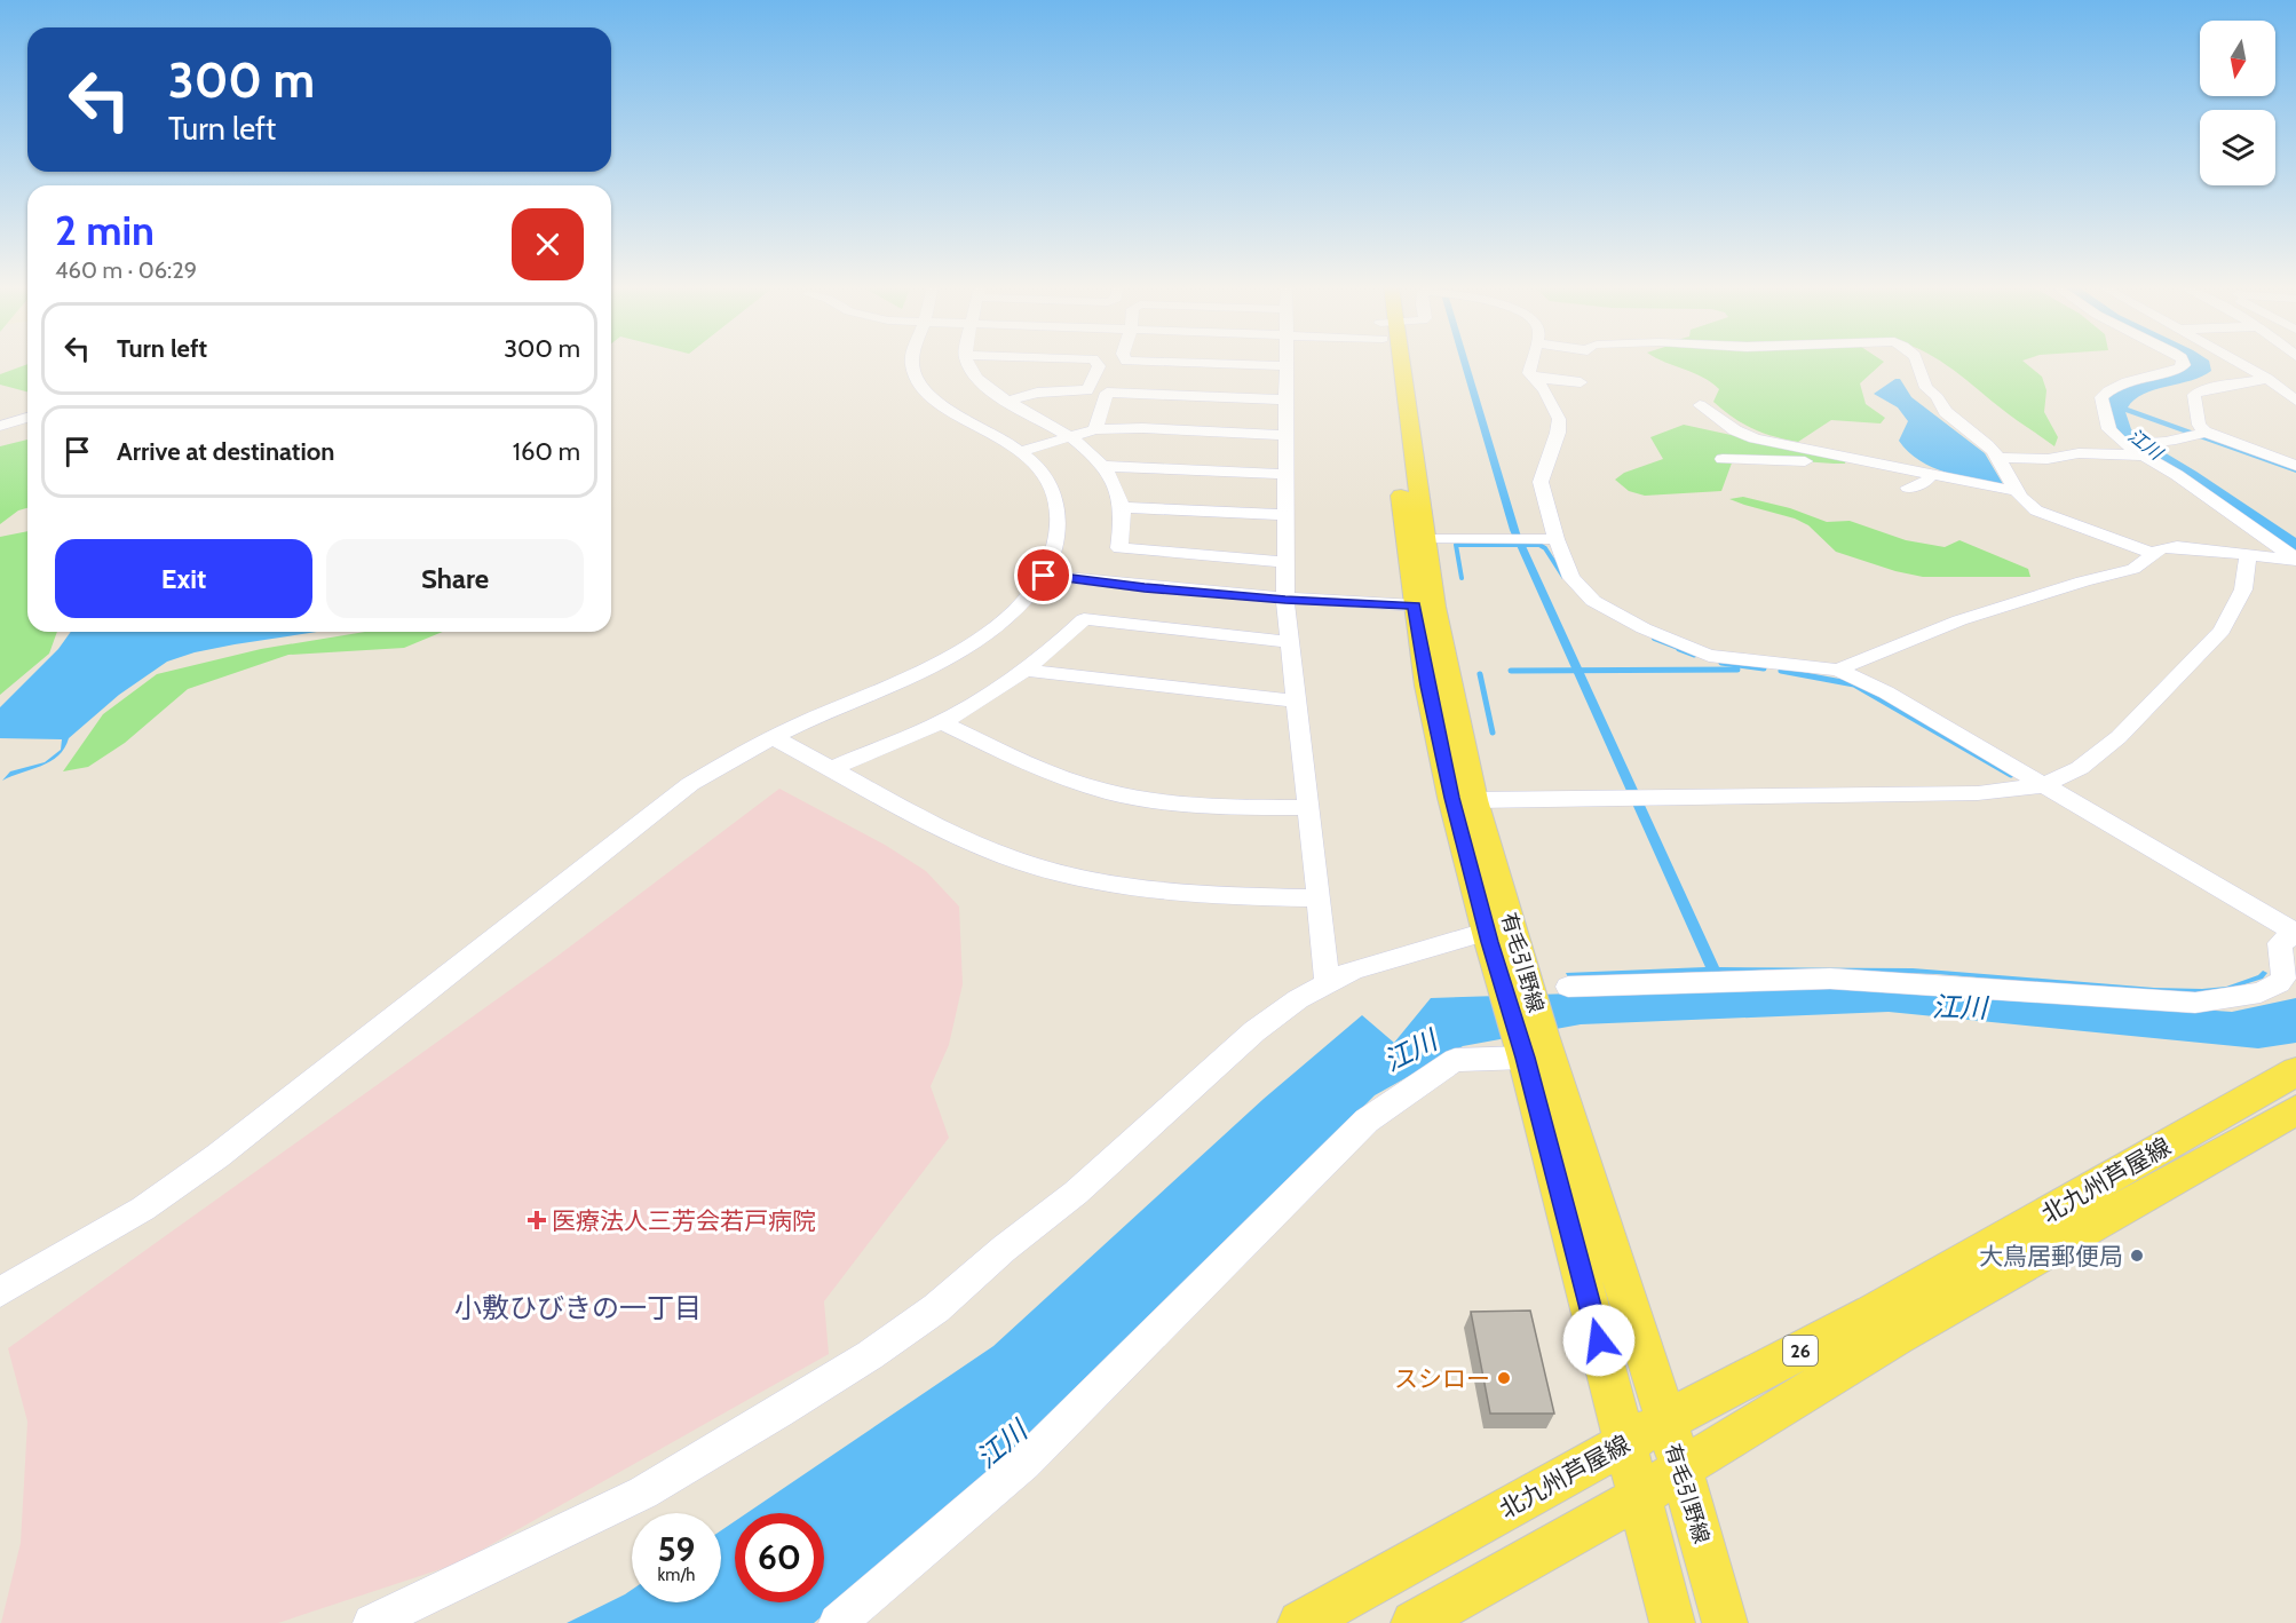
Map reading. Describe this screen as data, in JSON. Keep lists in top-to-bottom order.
{
  "streets": {
    "main road": ["有毛引野線", "北九州芦屋線", "26"]
  },
  "crossings": [
    ["有毛引野線", "北九州芦屋線"]
  ],
  "districts": ["小敷ひびきの一丁目"],
  "water": ["江川"],
  "places": {
    "health": ["医療法人三芳会若戸病院"],
    "other": ["大鳥居郵便局", "スシロー"]
  },
  "north": "bottom",
  "page": {
    "turn": ["300 m", "Turn left"],
    "heading": ["2 min", "460 m · 06:29"],
    "list": [
      {
        "name": "Turn left",
        "value": "300 m"
      },
      {
        "name": "Arrive at destination",
        "value": "160 m"
      }
    ],
    "buttons": ["Exit", "Share"],
    "speed": "59 km/h",
    "limit": "60"
  }
}
